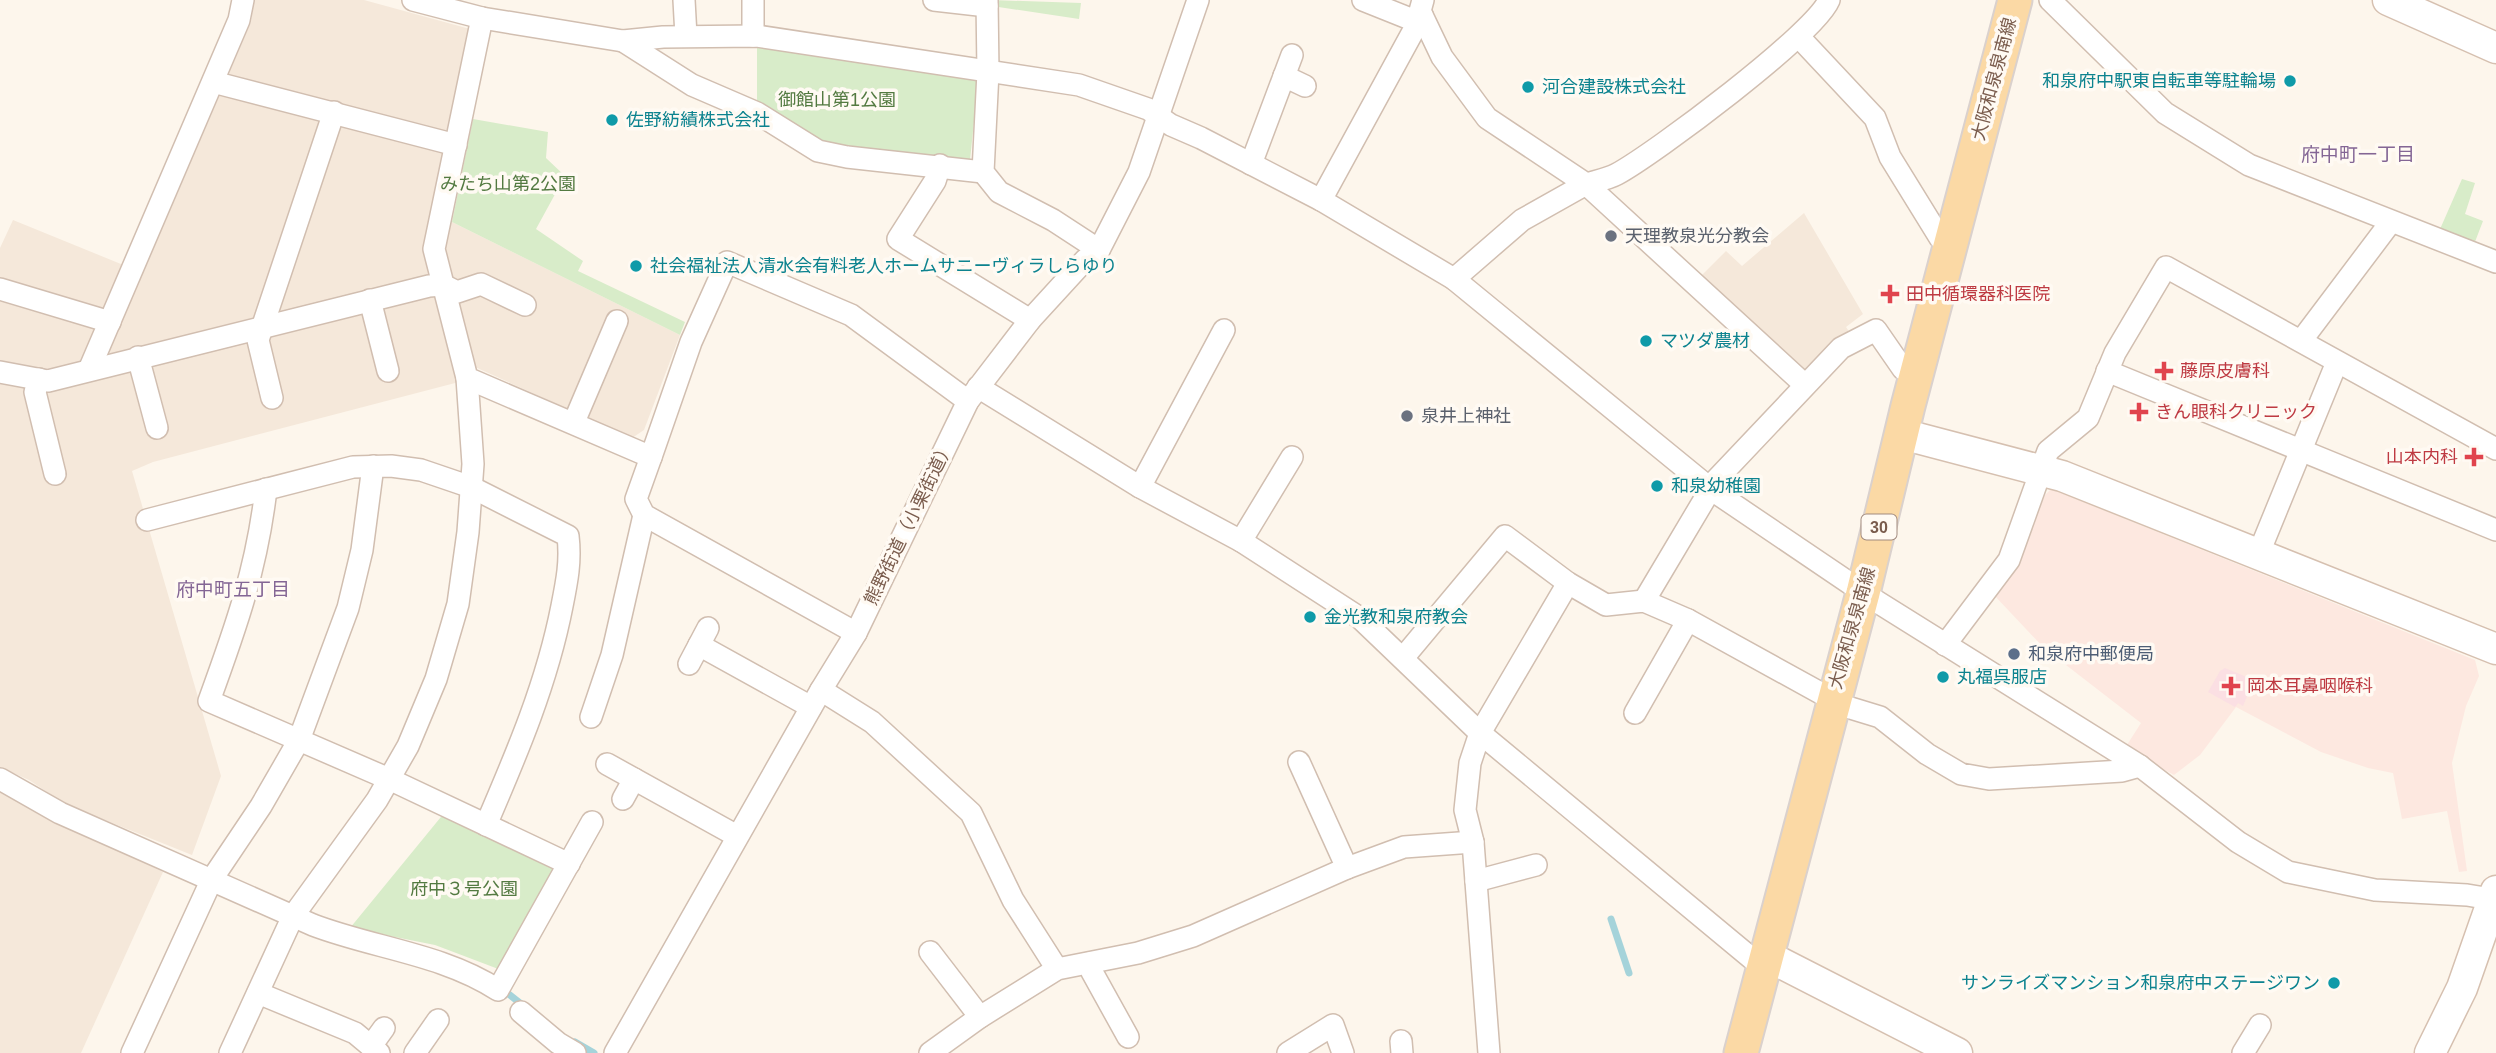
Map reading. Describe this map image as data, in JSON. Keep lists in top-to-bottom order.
{
  "streets": {
    "main road": ["大阪和泉泉南線", "30"],
    "street": ["熊野街道（小栗街道）"]
  },
  "districts": ["府中町一丁目", "府中町五丁目"],
  "parks": ["御館山第1公園", "みたち山第2公園", "府中３号公園"],
  "places": {
    "other": [
      "和泉府中駅東自転車等駐輪場",
      "河合建設株式会社",
      "佐野紡績株式会社",
      "天理教泉光分教会",
      "社会福祉法人清水会有料老人ホームサニーヴィラしらゆり",
      "マツダ農材",
      "泉井上神社",
      "和泉幼稚園",
      "金光教和泉府教会",
      "和泉府中郵便局",
      "丸福呉服店",
      "サンライズマンション和泉府中ステージワン"
    ],
    "health": [
      "田中循環器科医院",
      "藤原皮膚科",
      "きん眼科クリニック",
      "山本内科",
      "岡本耳鼻咽喉科"
    ]
  }
}
